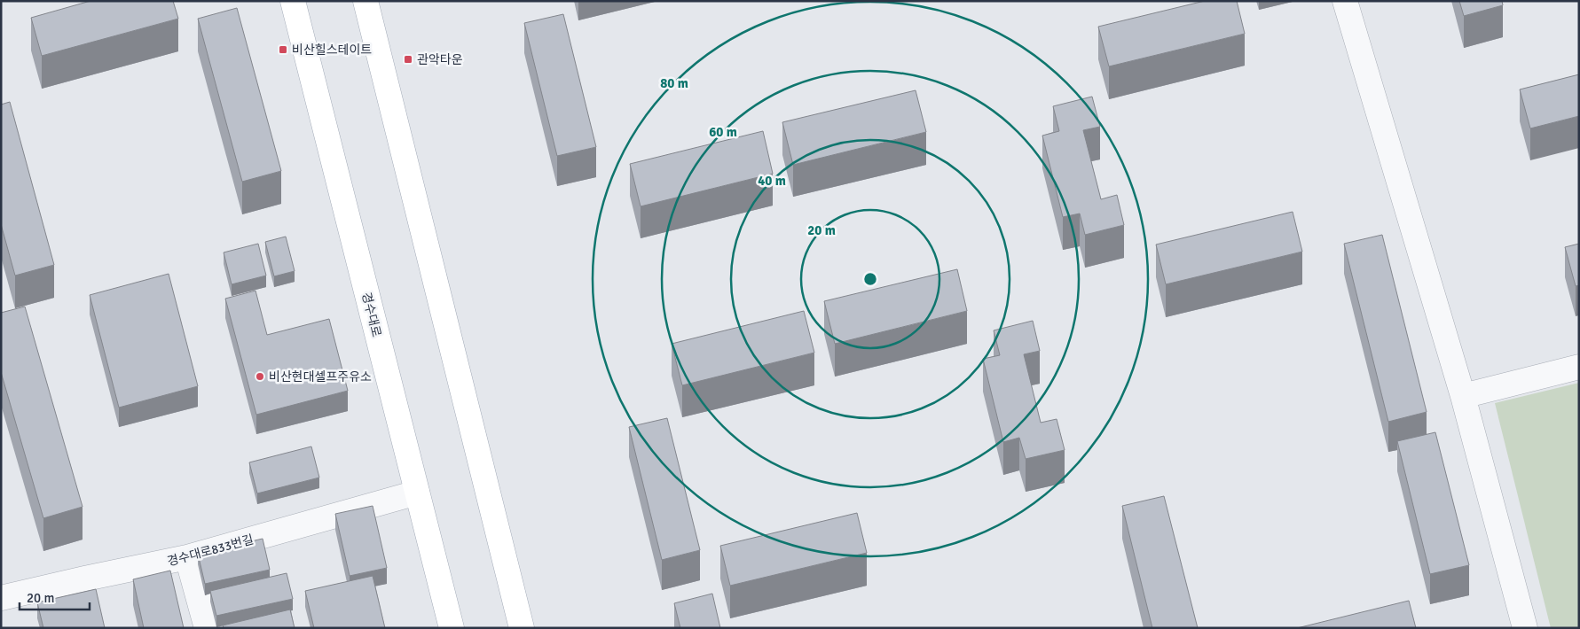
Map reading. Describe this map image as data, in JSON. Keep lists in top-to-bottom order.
{
  "streets": {
    "main road": ["경수대로"],
    "street": ["경수대로833번길"]
  },
  "crossings": [
    ["경수대로", "경수대로833번길"]
  ],
  "places": {
    "transit": ["비산힐스테이트", "관악타운"],
    "other": ["비산현대셀프주유소"]
  },
  "scale_bar": "20 m",
  "rings": [
    "80 m",
    "60 m",
    "40 m",
    "20 m"
  ]
}
